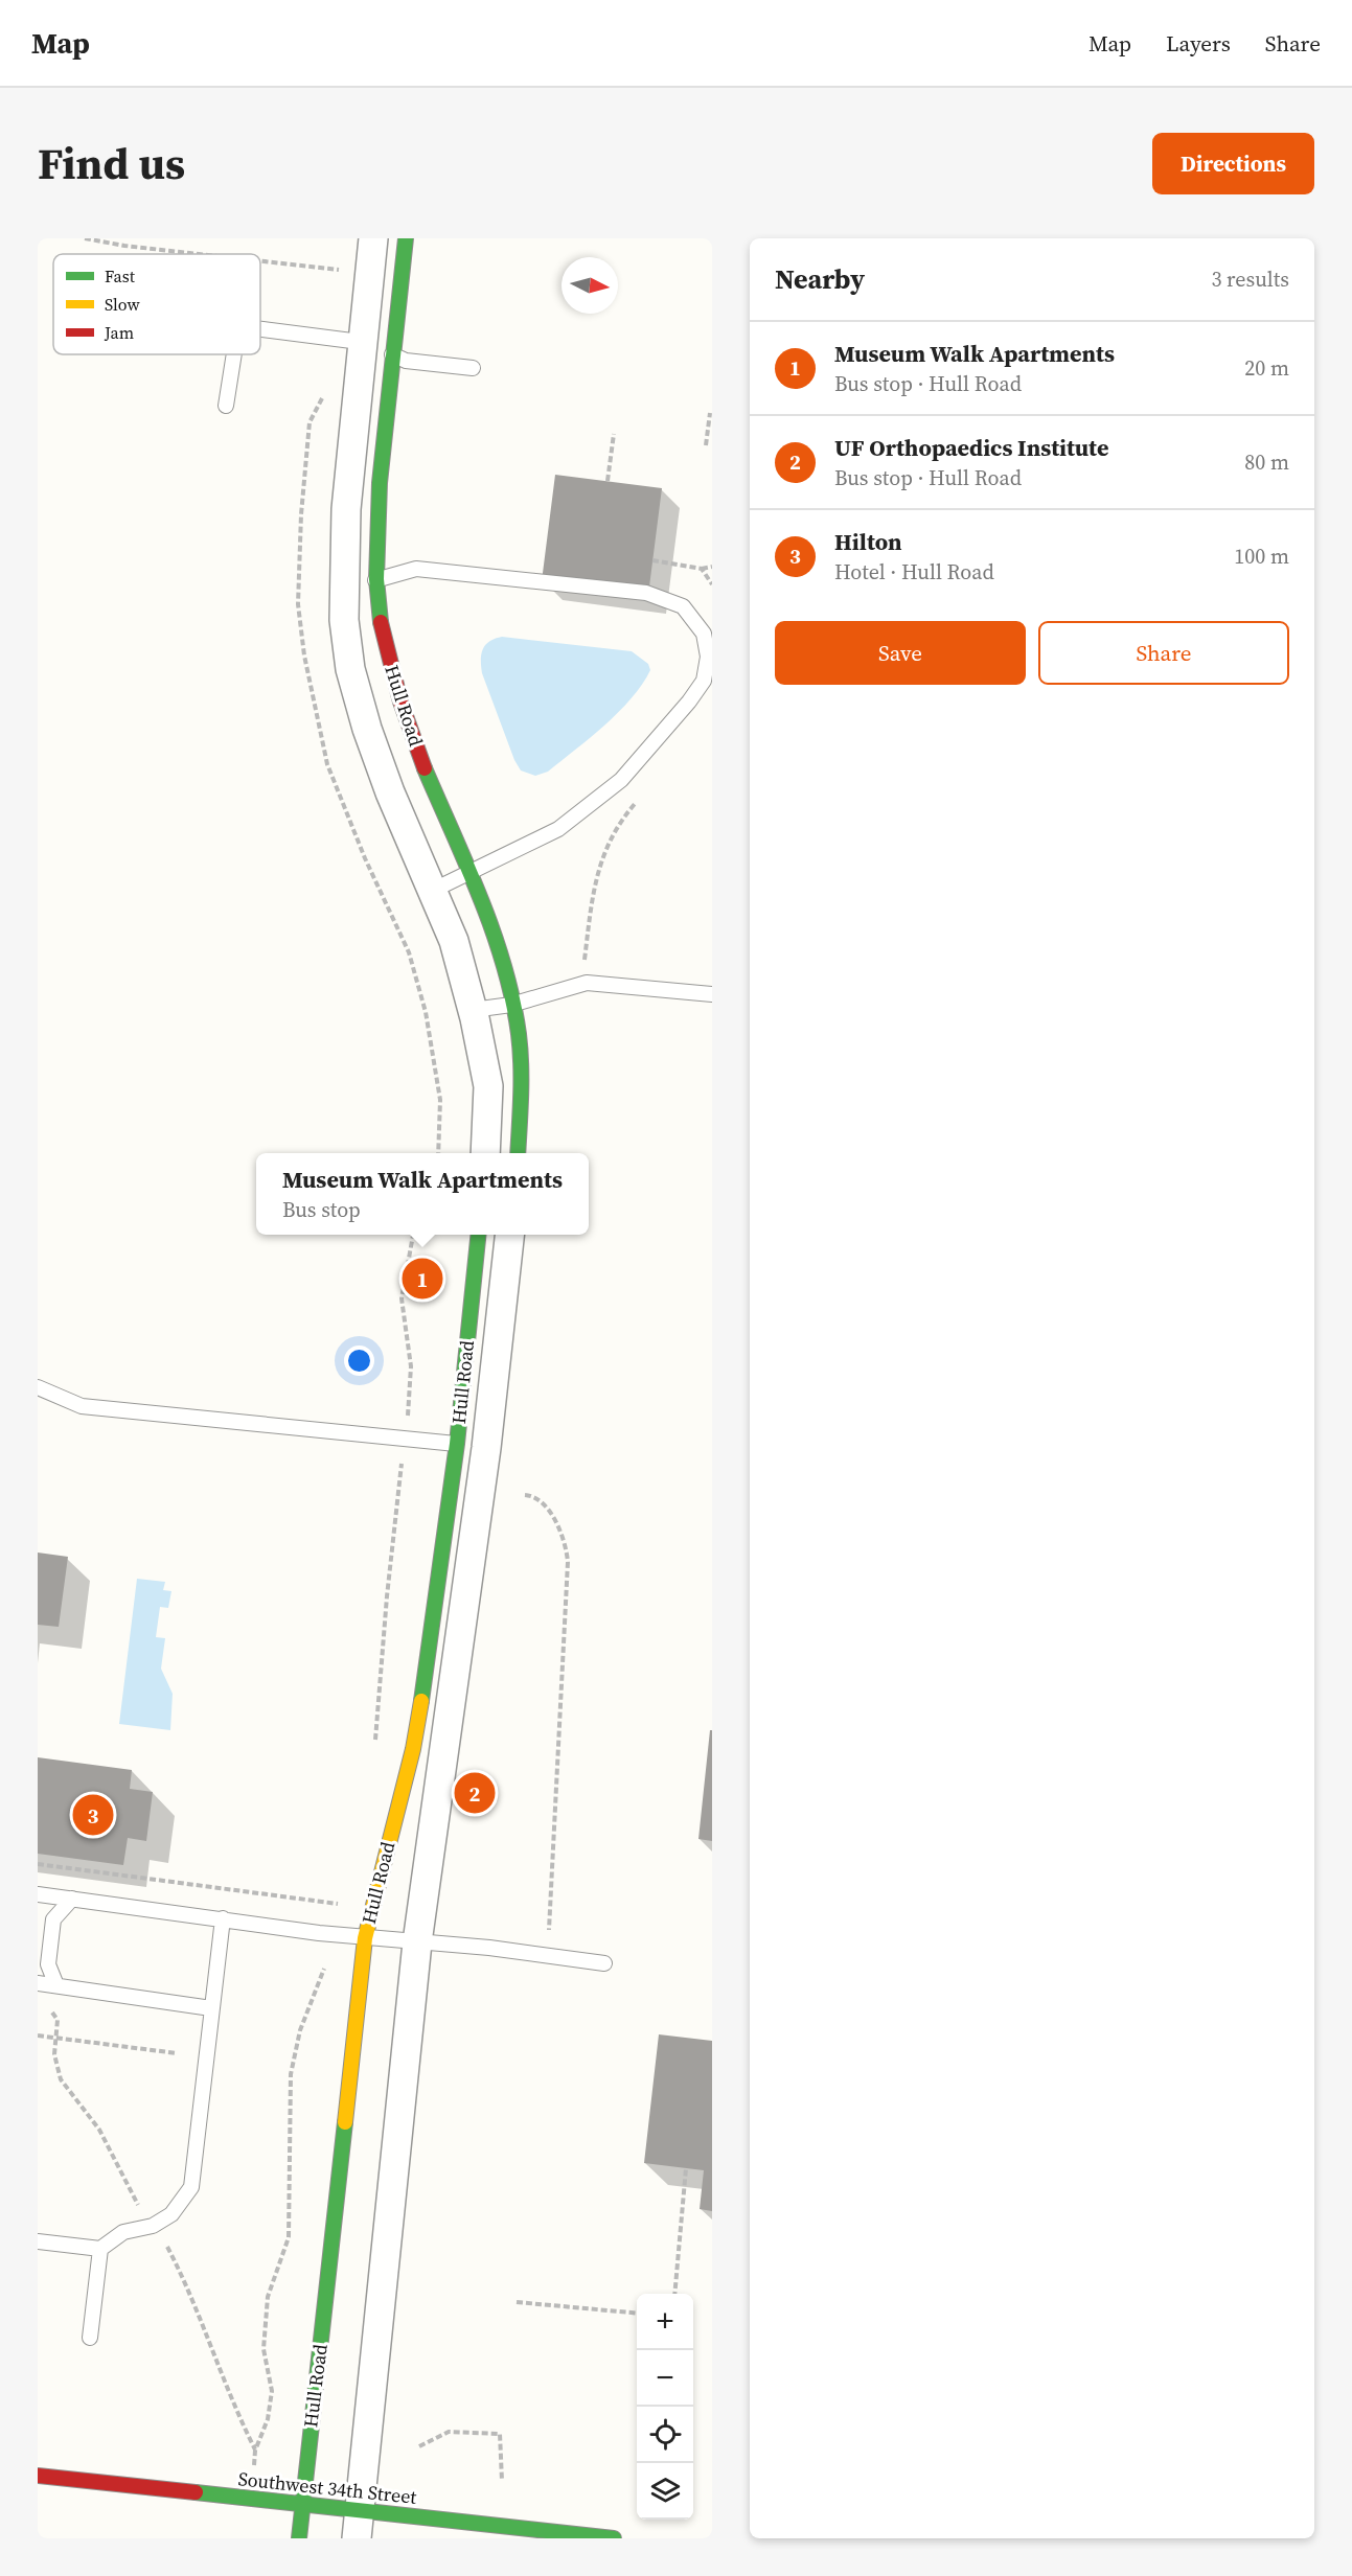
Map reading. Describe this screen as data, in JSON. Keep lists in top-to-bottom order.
{
  "streets": {
    "street": ["Hull Road", "Southwest 34th Street"]
  },
  "crossings": [
    ["Hull Road", "Southwest 34th Street"]
  ],
  "legend": ["Fast", "Slow", "Jam"],
  "north": "right",
  "page": {
    "header": "Map",
    "nav": ["Map", "Layers", "Share"],
    "title": "Find us",
    "buttons": [
      "Directions",
      ["Save", "Share"]
    ],
    "heading": ["Nearby", "3 results"],
    "list": [
      {
        "mark": "1",
        "name": "Museum Walk Apartments",
        "note": "Bus stop · Hull Road",
        "value": "20 m"
      },
      {
        "mark": "2",
        "name": "UF Orthopaedics Institute",
        "note": "Bus stop · Hull Road",
        "value": "80 m"
      },
      {
        "mark": "3",
        "name": "Hilton",
        "note": "Hotel · Hull Road",
        "value": "100 m"
      }
    ],
    "popup": ["Museum Walk Apartments", "Bus stop"],
    "pins": ["1", "2", "3"],
    "map_buttons": ["+", "−"]
  }
}
